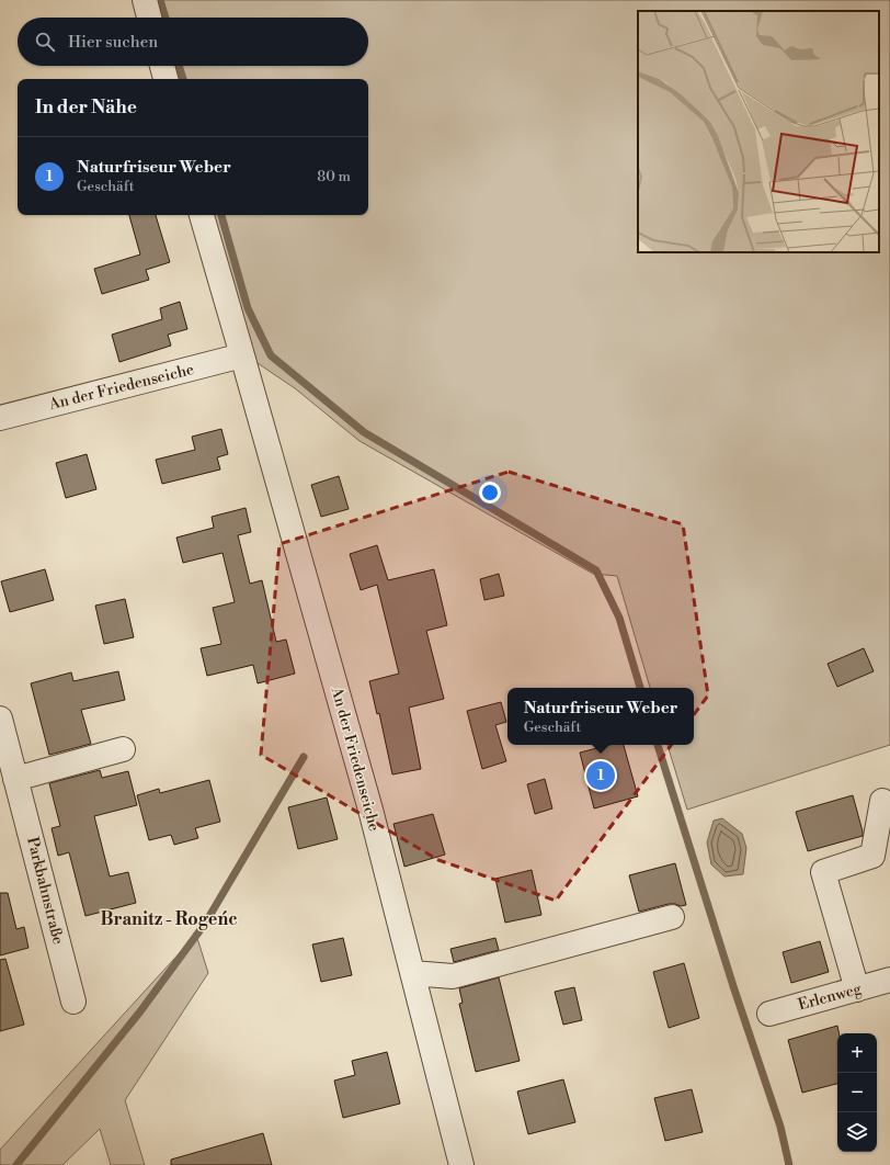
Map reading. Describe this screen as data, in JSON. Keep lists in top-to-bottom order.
{
  "streets": {
    "street": ["An der Friedenseiche", "Parkbahnstraße", "Erlenweg"]
  },
  "districts": ["Branitz - Rogeńc"],
  "page": {
    "search": "Hier suchen",
    "heading": "In der Nähe",
    "list": [
      {
        "mark": "1",
        "name": "Naturfriseur Weber",
        "note": "Geschäft",
        "value": "80 m"
      }
    ],
    "popup": ["Naturfriseur Weber", "Geschäft"],
    "pins": "1",
    "map_buttons": ["+", "−"]
  }
}
